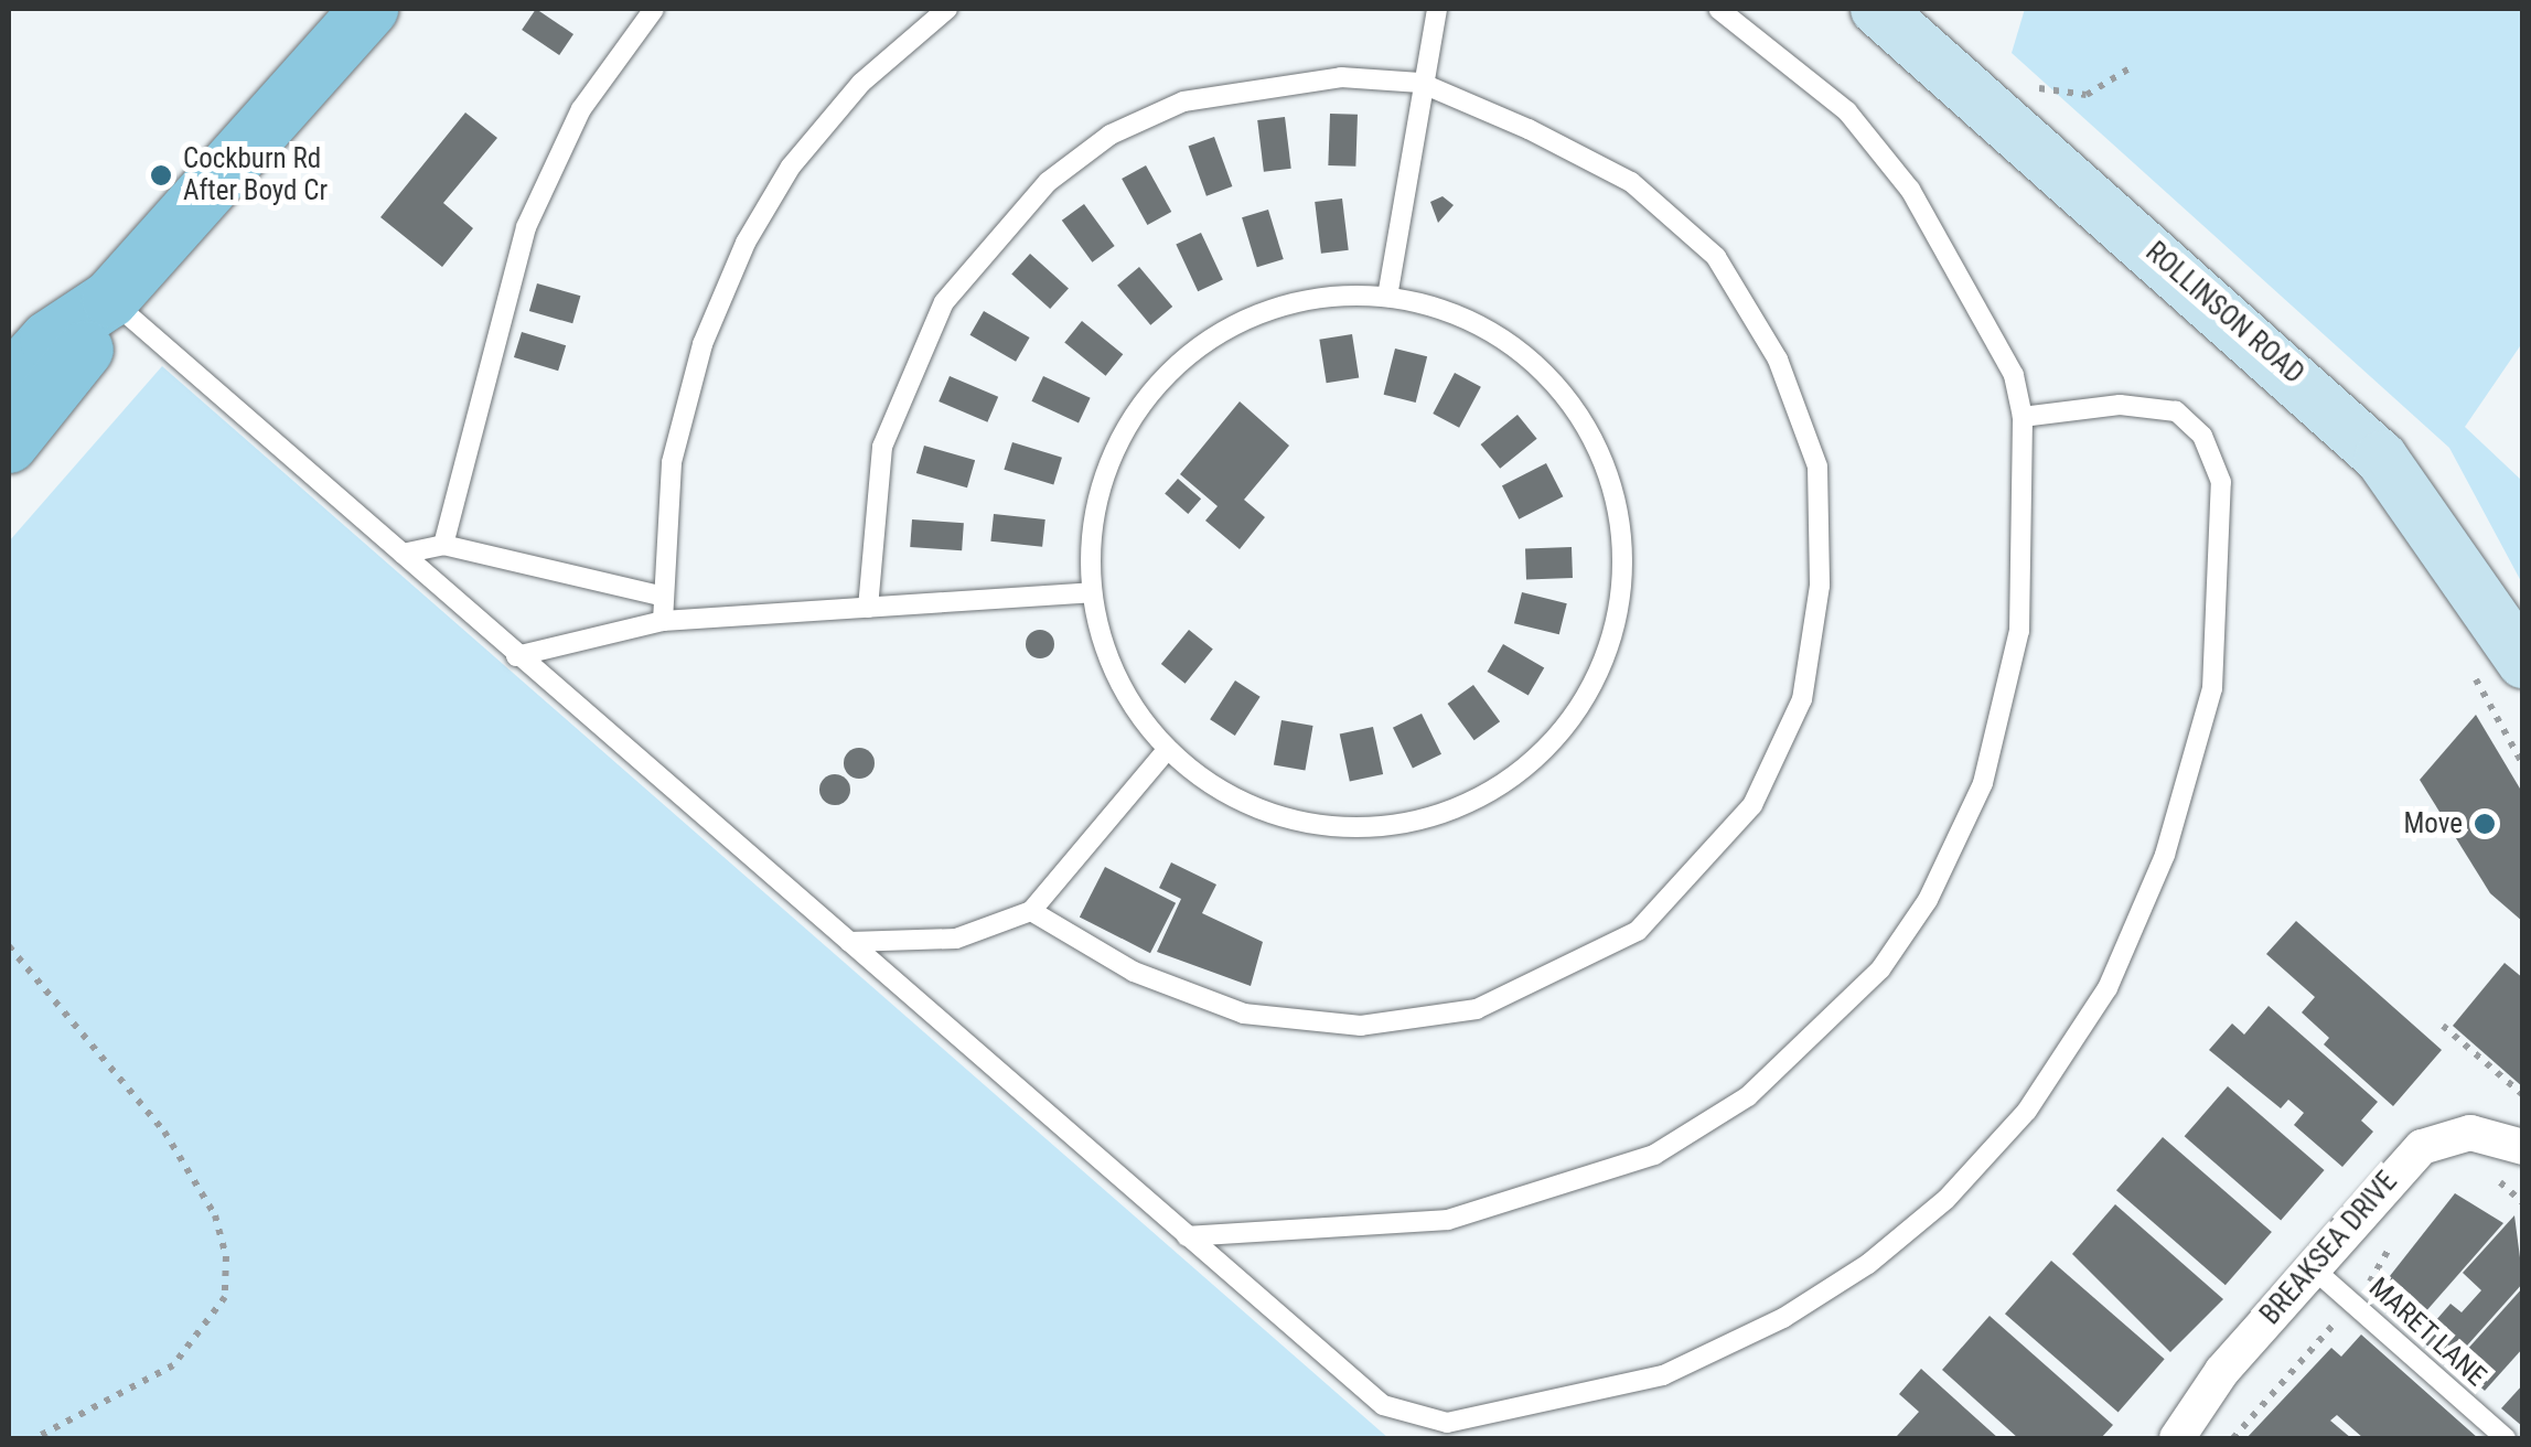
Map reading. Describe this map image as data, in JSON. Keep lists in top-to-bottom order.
{
  "streets": {
    "street": ["ROLLINSON ROAD", "BREAKSEA DRIVE"],
    "lane": ["MARET LANE"]
  },
  "crossings": [
    ["BREAKSEA DRIVE", "MARET LANE"]
  ],
  "places": ["Cockburn Rd After Boyd Cr", "Move"]
}
